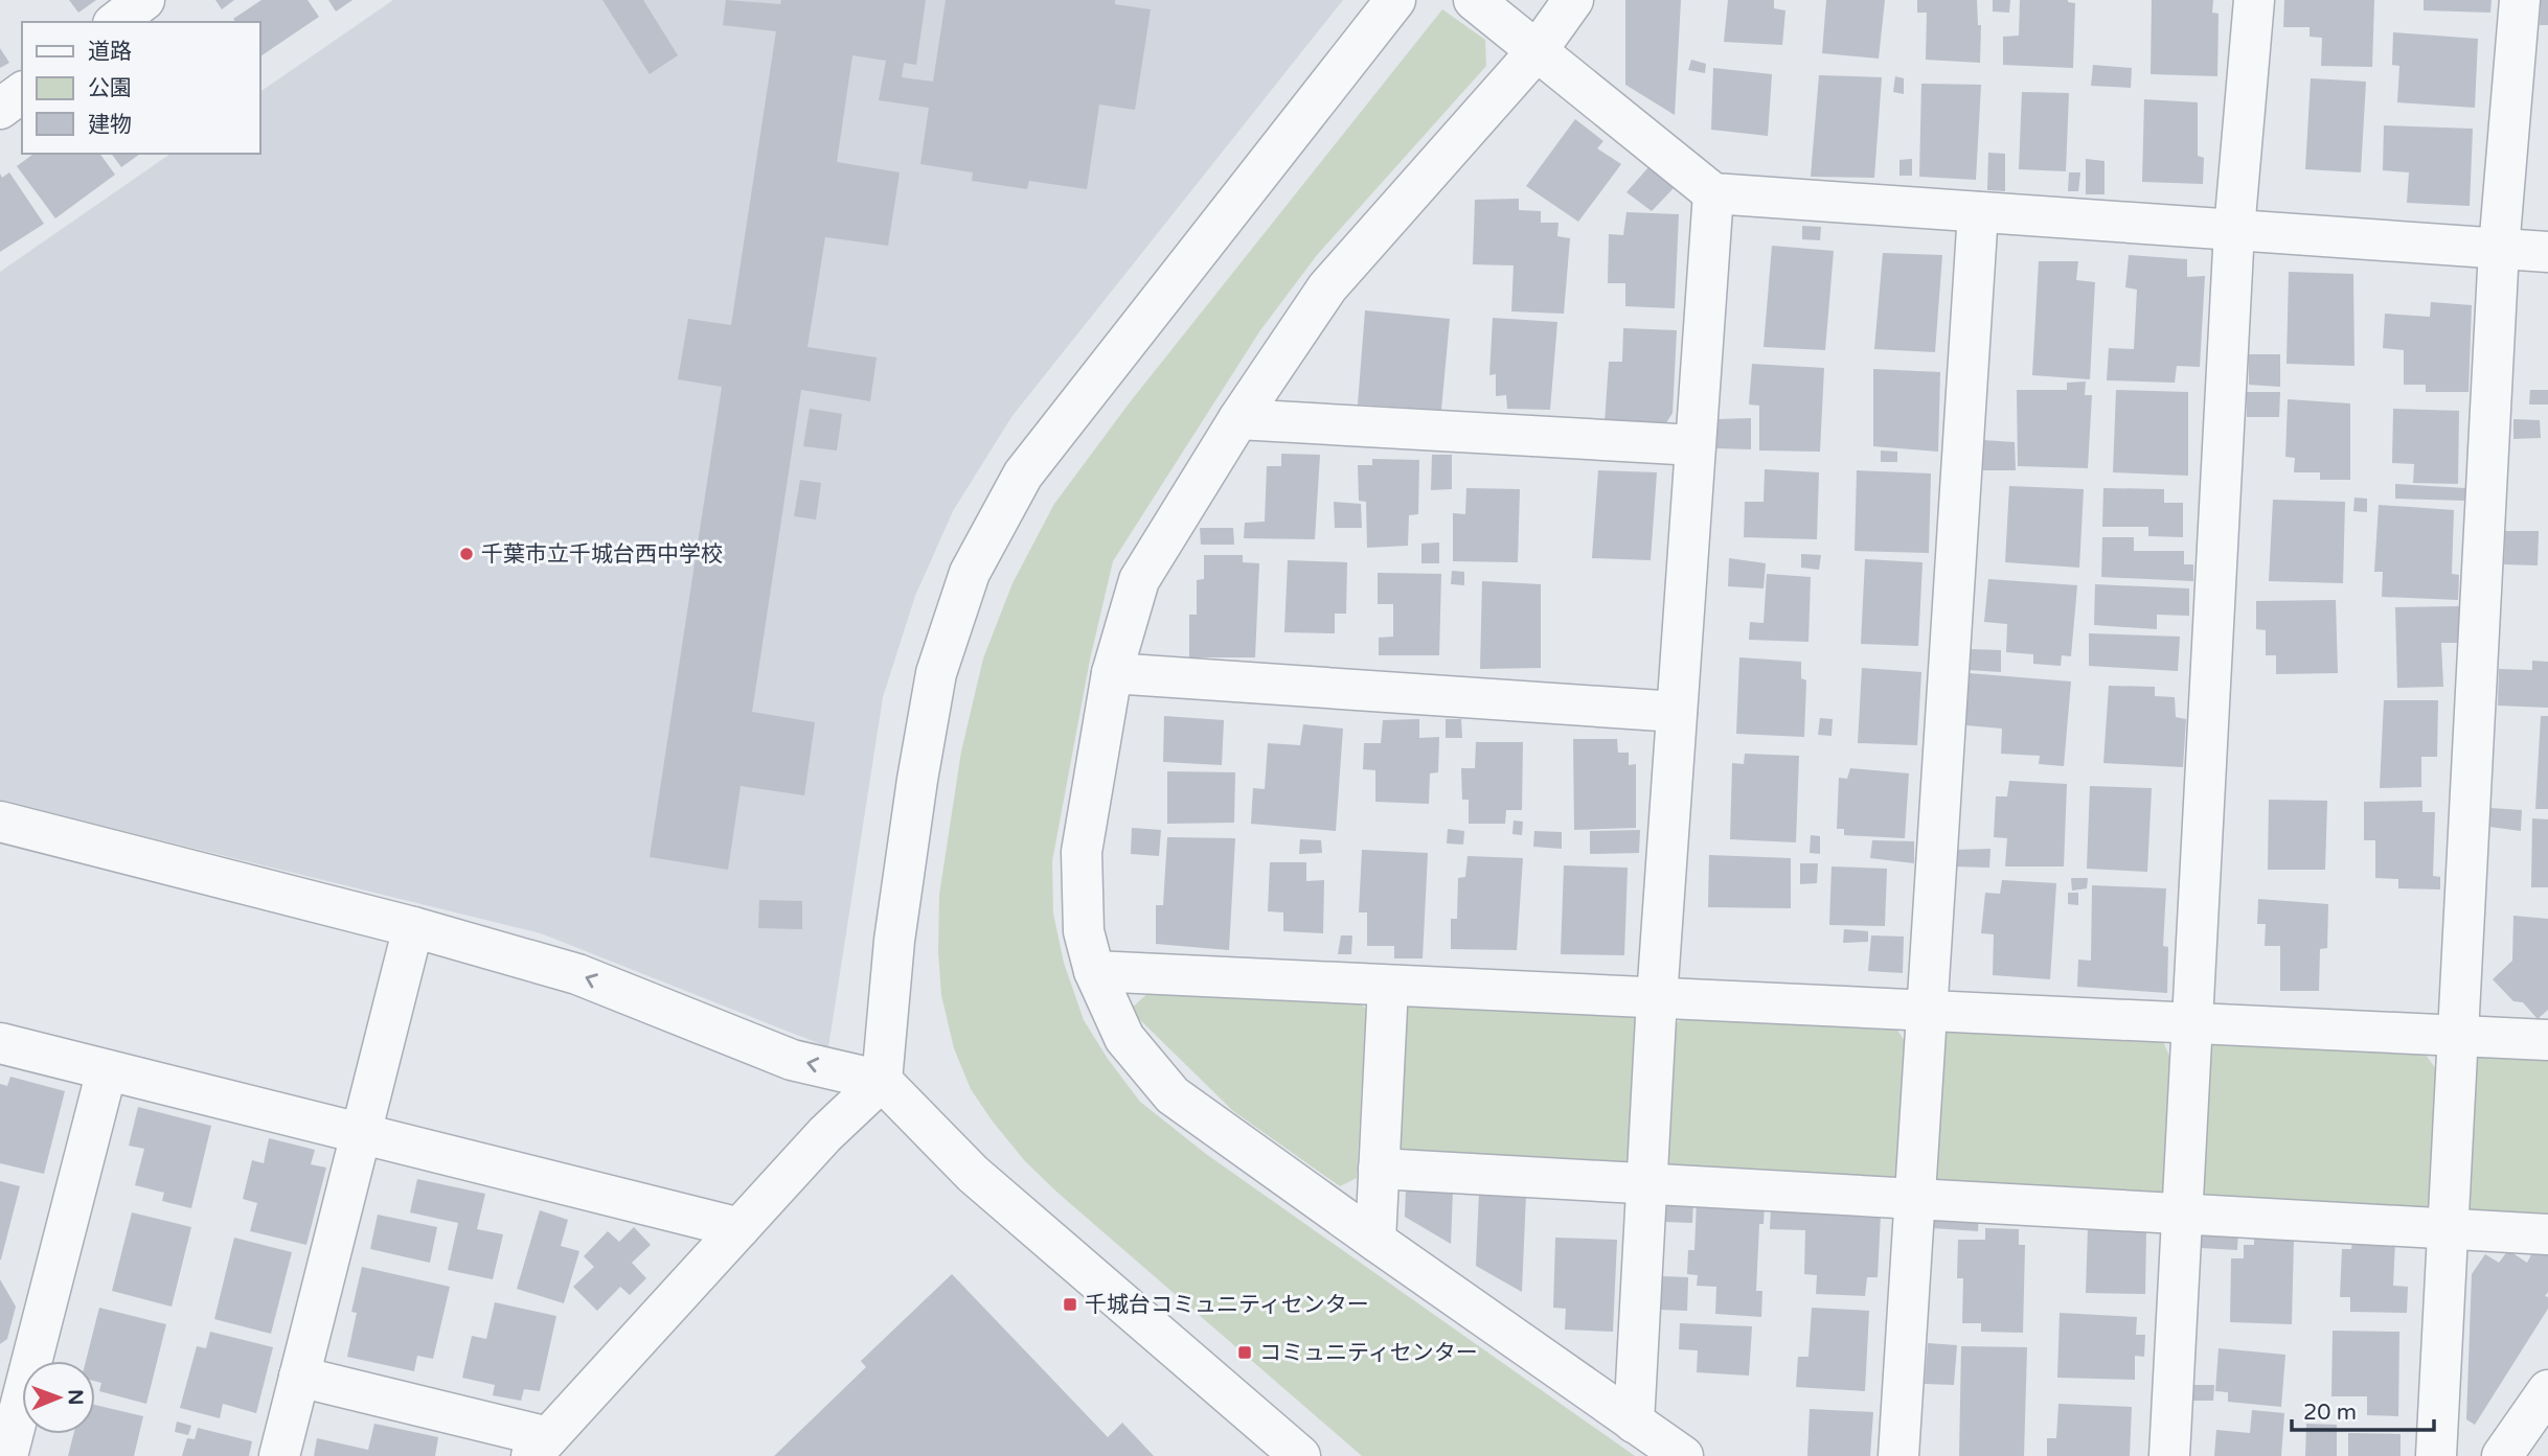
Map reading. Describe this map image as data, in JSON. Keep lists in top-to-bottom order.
{
  "places": {
    "other": ["千葉市立千城台西中学校"],
    "transit": ["千城台コミュニティセンター", "コミュニティセンター"]
  },
  "legend": ["道路", "公園", "建物"],
  "scale_bar": "20 m",
  "north": "right"
}
